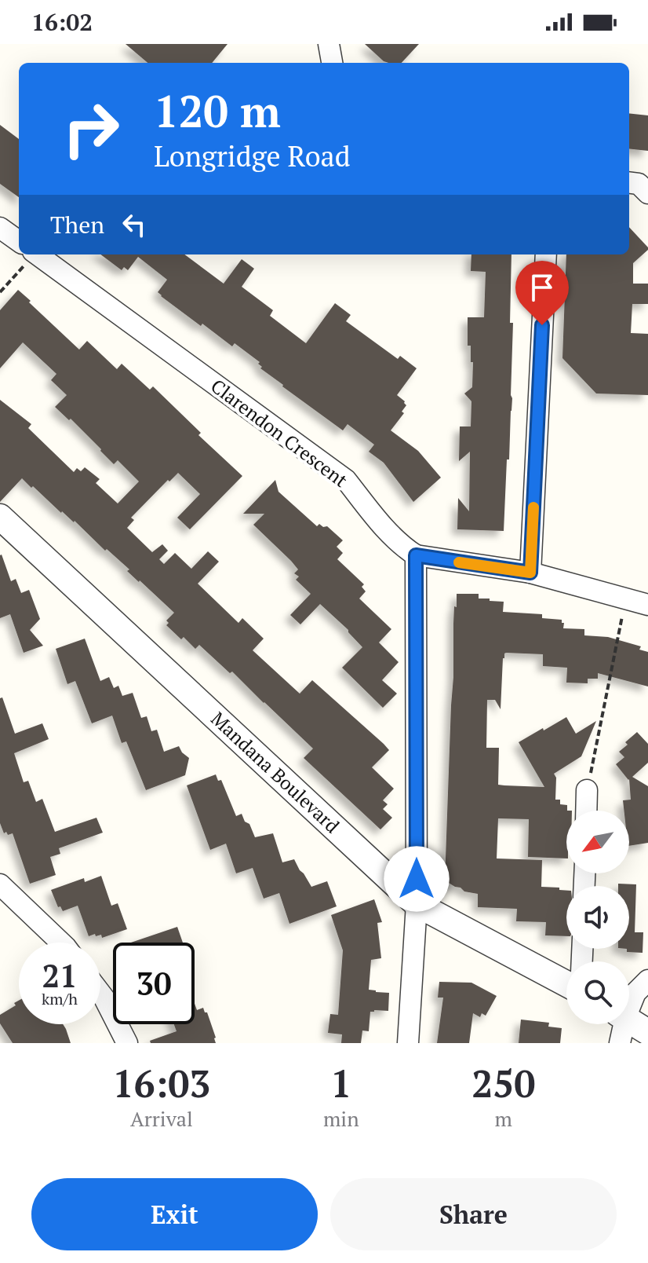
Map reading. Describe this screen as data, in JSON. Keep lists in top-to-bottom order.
{
  "streets": {
    "street": ["Clarendon Crescent", "Mandana Boulevard"]
  },
  "north": "bottom left",
  "page": {
    "status": "16:02",
    "turn": ["120 m", "Longridge Road"],
    "then": "Then",
    "speed": "21 km/h",
    "limit": "30",
    "eta": [
      "16:03",
      "Arrival",
      "1",
      "min",
      "250",
      "m"
    ],
    "buttons": ["Exit", "Share"]
  }
}
